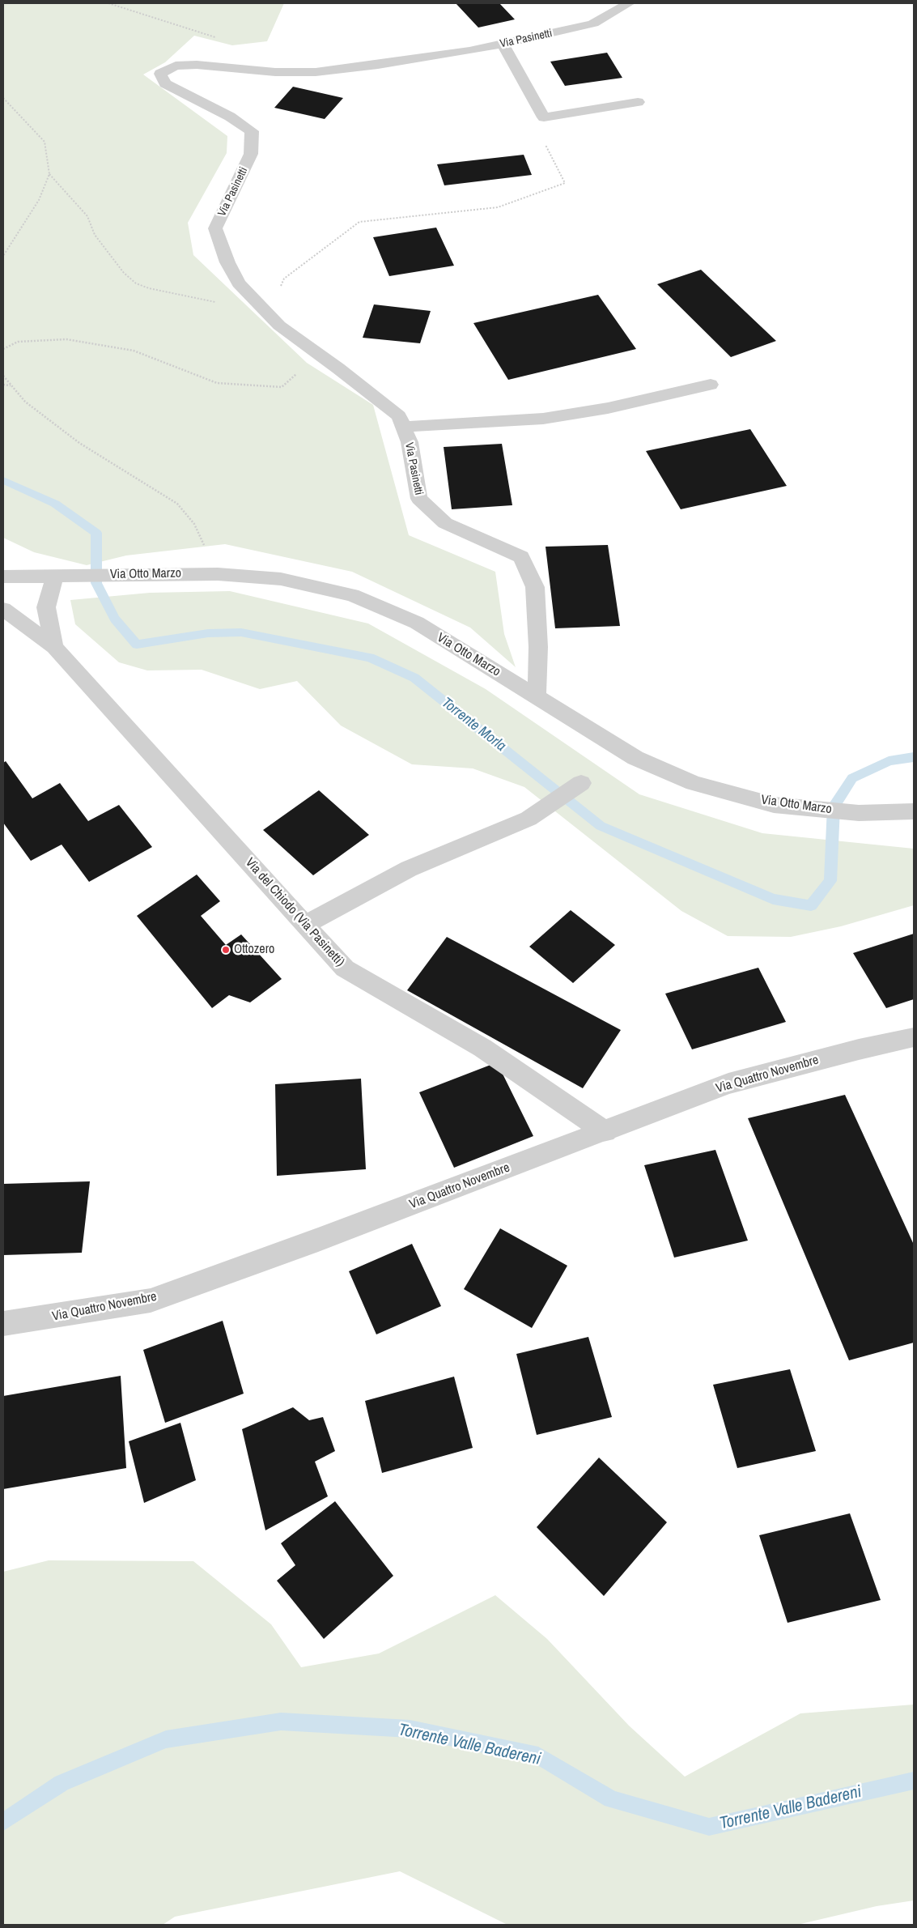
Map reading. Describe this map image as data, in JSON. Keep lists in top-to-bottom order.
{
  "streets": {
    "street": [
      "Via Pasinetti",
      "Via Otto Marzo",
      "Via del Chiodo (Via Pasinetti)",
      "Via Quattro Novembre"
    ]
  },
  "crossings": [
    ["Via Pasinetti", "Via Otto Marzo"],
    ["Via del Chiodo (Via Pasinetti)", "Via Quattro Novembre"]
  ],
  "water": ["Torrente Morla", "Torrente Valle Badereni"],
  "places": ["Ottozero"]
}
